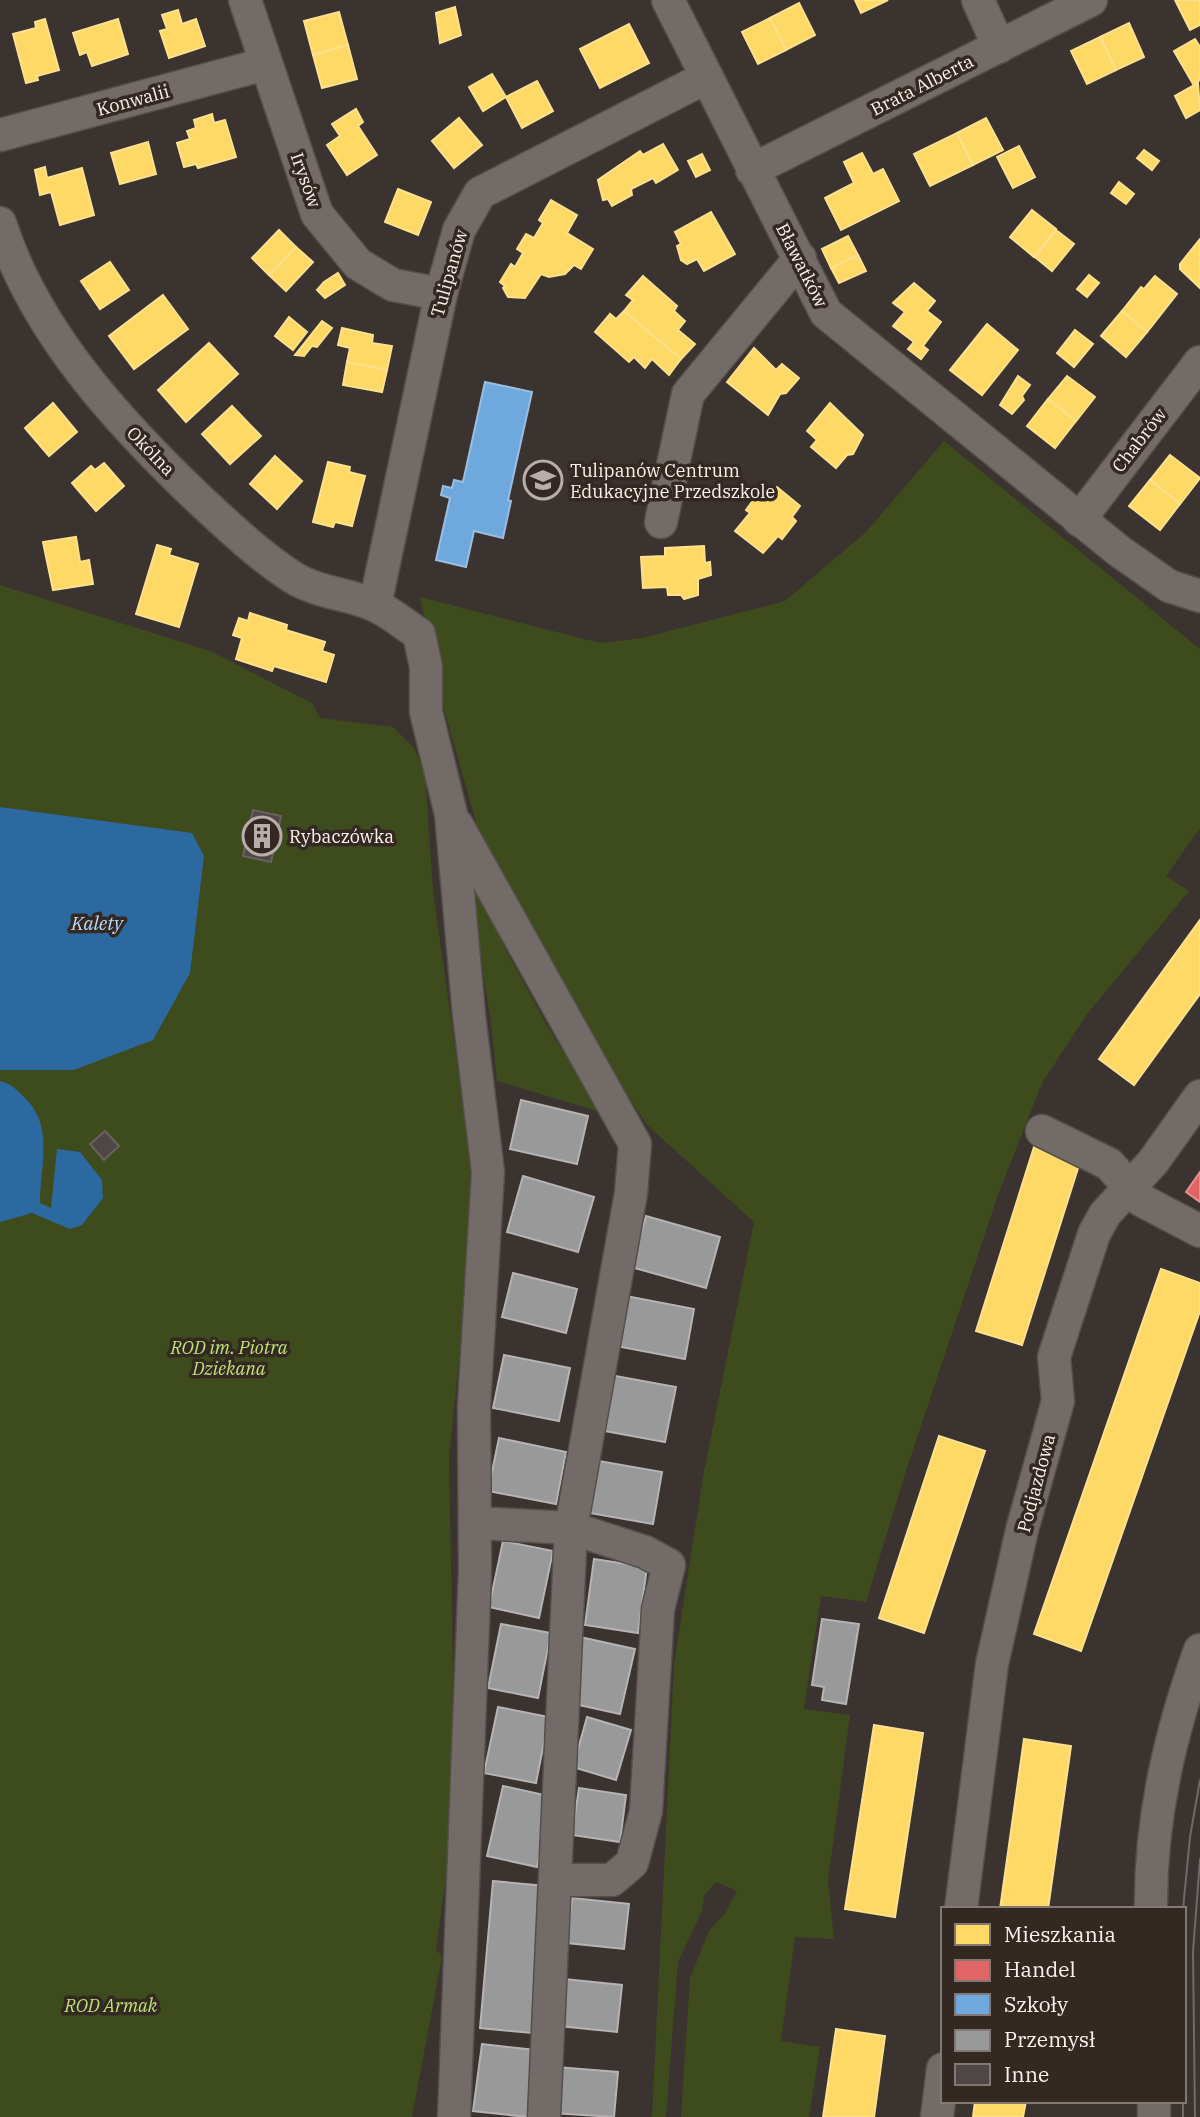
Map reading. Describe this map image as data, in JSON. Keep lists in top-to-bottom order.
{
  "streets": {
    "street": [
      "Brata Alberta",
      "Konwalii",
      "Irysów",
      "Bławatków",
      "Tulipanów",
      "Chabrów",
      "Okólna",
      "Podjazdowa"
    ]
  },
  "crossings": [
    ["Brata Alberta", "Bławatków"],
    ["Konwalii", "Irysów"],
    ["Irysów", "Tulipanów"],
    ["Bławatków", "Tulipanów"],
    ["Bławatków", "Chabrów"],
    ["Tulipanów", "Okólna"]
  ],
  "water": ["Kalety"],
  "parks": ["ROD im. Piotra Dziekana", "ROD Armak"],
  "places": {
    "school or university": ["Tulipanów Centrum Edukacyjne Przedszkole"],
    "building": ["Rybaczówka"]
  },
  "legend": [
    "Mieszkania",
    "Handel",
    "Szkoły",
    "Przemysł",
    "Inne"
  ]
}
